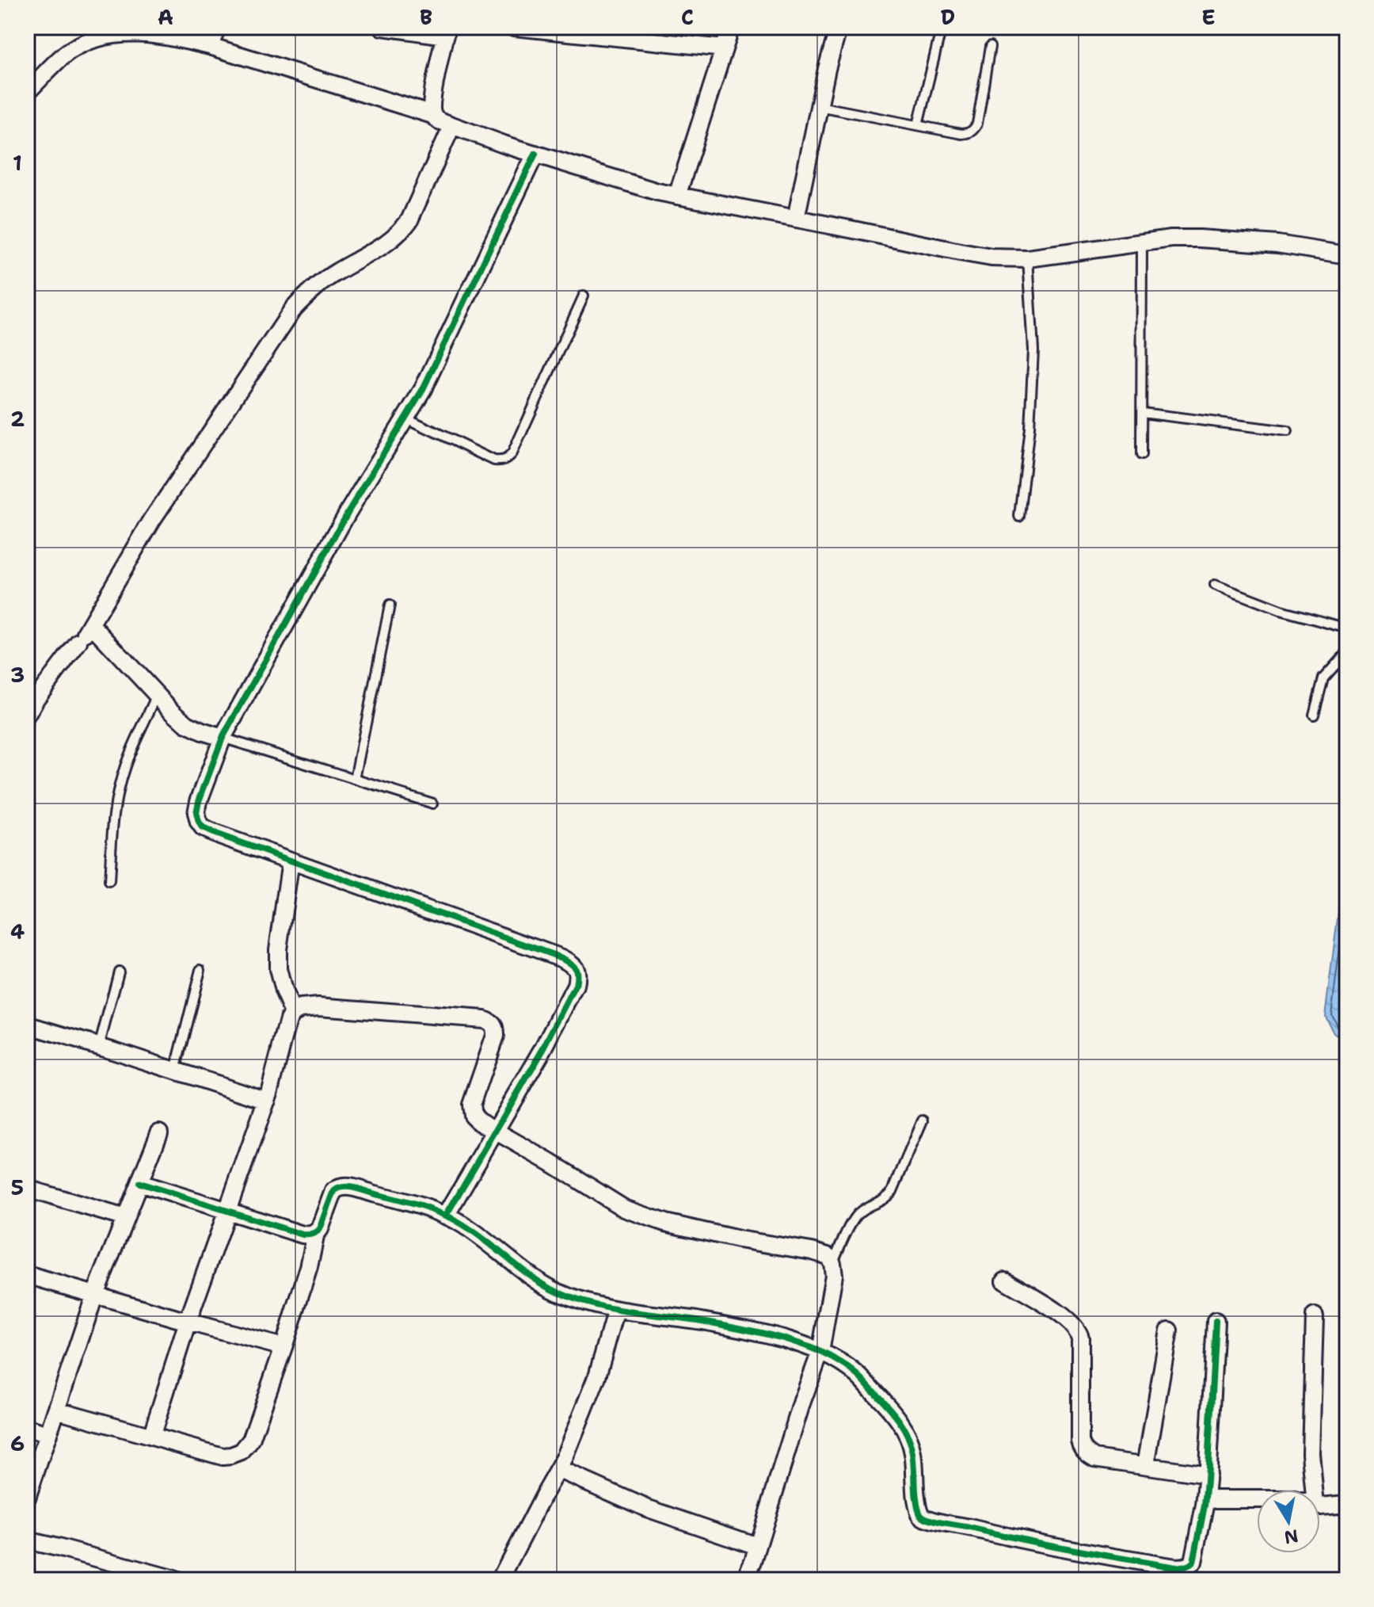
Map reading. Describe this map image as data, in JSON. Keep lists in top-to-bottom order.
{
  "north": "bottom",
  "grid": {
    "columns": [
      "A",
      "B",
      "C",
      "D",
      "E"
    ],
    "rows": [
      "1",
      "2",
      "3",
      "4",
      "5",
      "6"
    ]
  }
}
